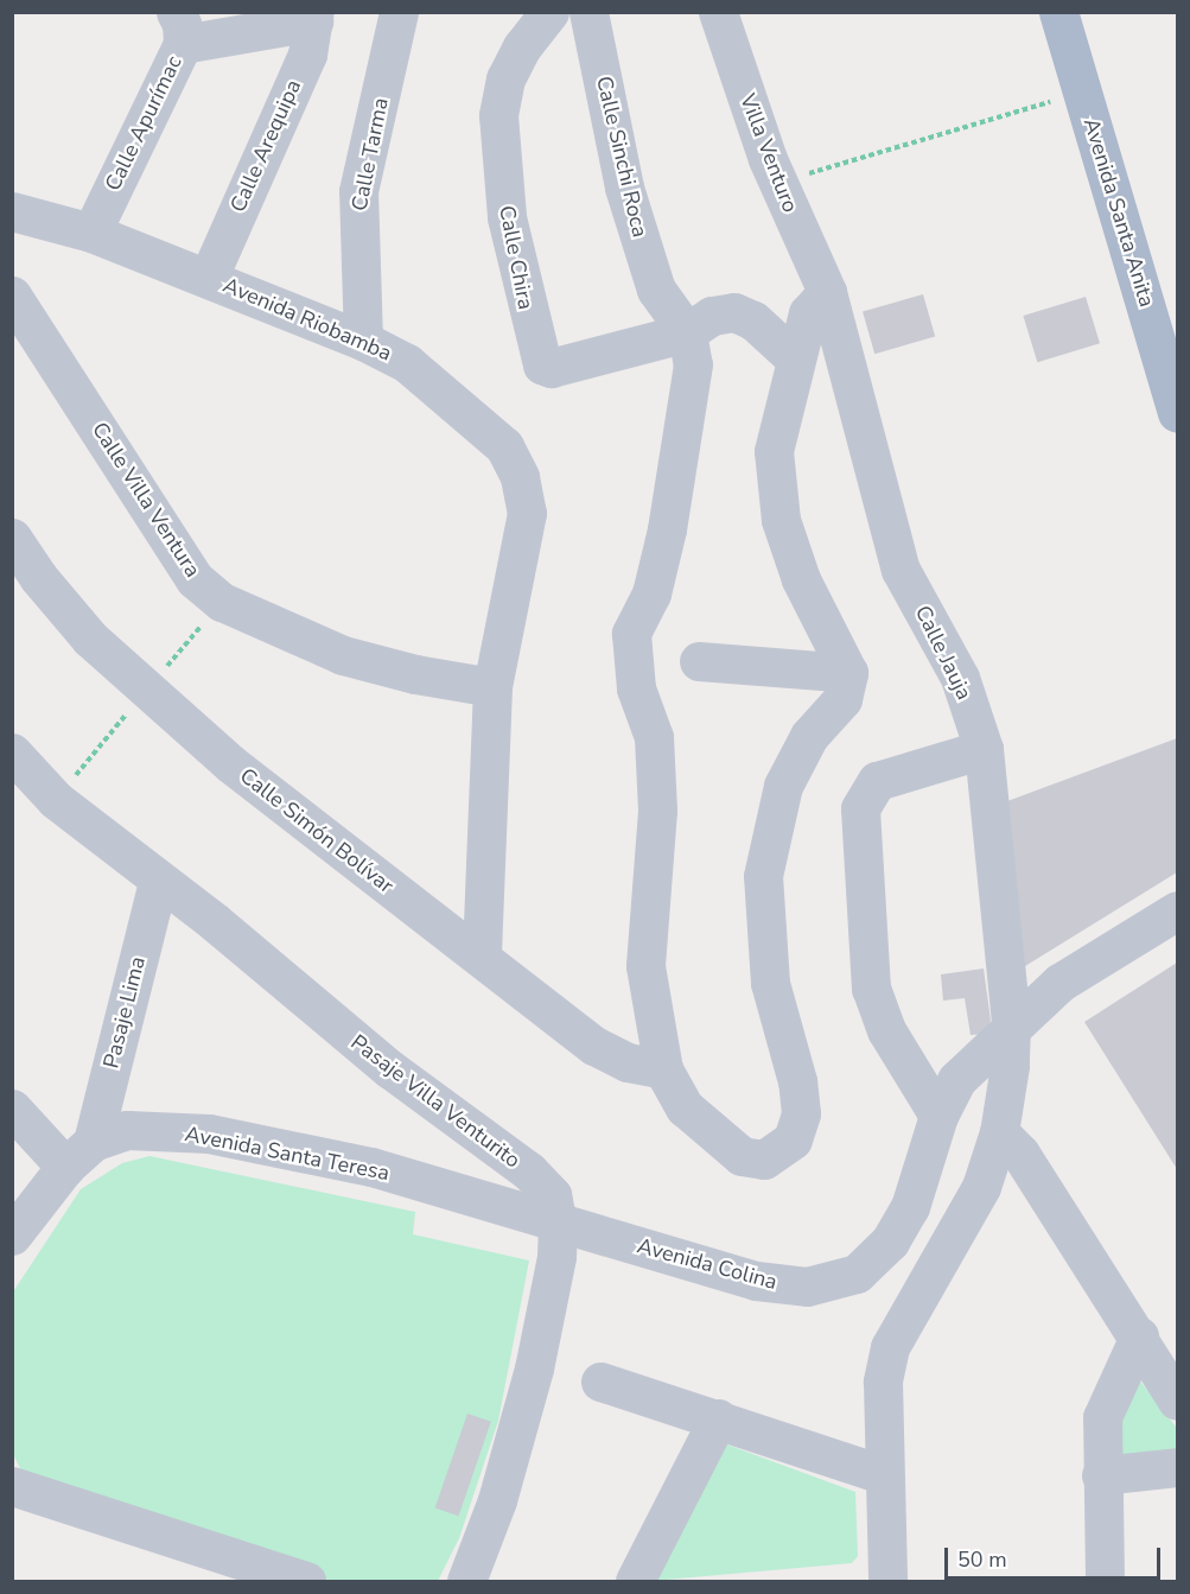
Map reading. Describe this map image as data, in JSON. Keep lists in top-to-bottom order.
{
  "streets": {
    "main road": ["Avenida Santa Anita"],
    "street": [
      "Calle Apurímac",
      "Calle Arequipa",
      "Villa Venturo",
      "Calle Tarma",
      "Calle Sinchi Roca",
      "Calle Chira",
      "Avenida Riobamba",
      "Calle Villa Ventura",
      "Calle Jauja",
      "Calle Simón Bolívar",
      "Pasaje Lima",
      "Pasaje Villa Venturito",
      "Avenida Santa Teresa",
      "Avenida Colina"
    ]
  },
  "crossings": [
    ["Calle Apurímac", "Avenida Riobamba"],
    ["Calle Arequipa", "Avenida Riobamba"],
    ["Villa Venturo", "Calle Jauja"],
    ["Calle Tarma", "Avenida Riobamba"],
    ["Calle Sinchi Roca", "Calle Chira"],
    ["Avenida Riobamba", "Calle Villa Ventura"],
    ["Avenida Riobamba", "Calle Simón Bolívar"],
    ["Calle Jauja", "Avenida Colina"],
    ["Pasaje Lima", "Pasaje Villa Venturito"],
    ["Pasaje Lima", "Avenida Santa Teresa"],
    ["Pasaje Villa Venturito", "Avenida Santa Teresa"],
    ["Pasaje Villa Venturito", "Avenida Colina"],
    ["Avenida Santa Teresa", "Avenida Colina"]
  ],
  "scale_bar": "50 m"
}
